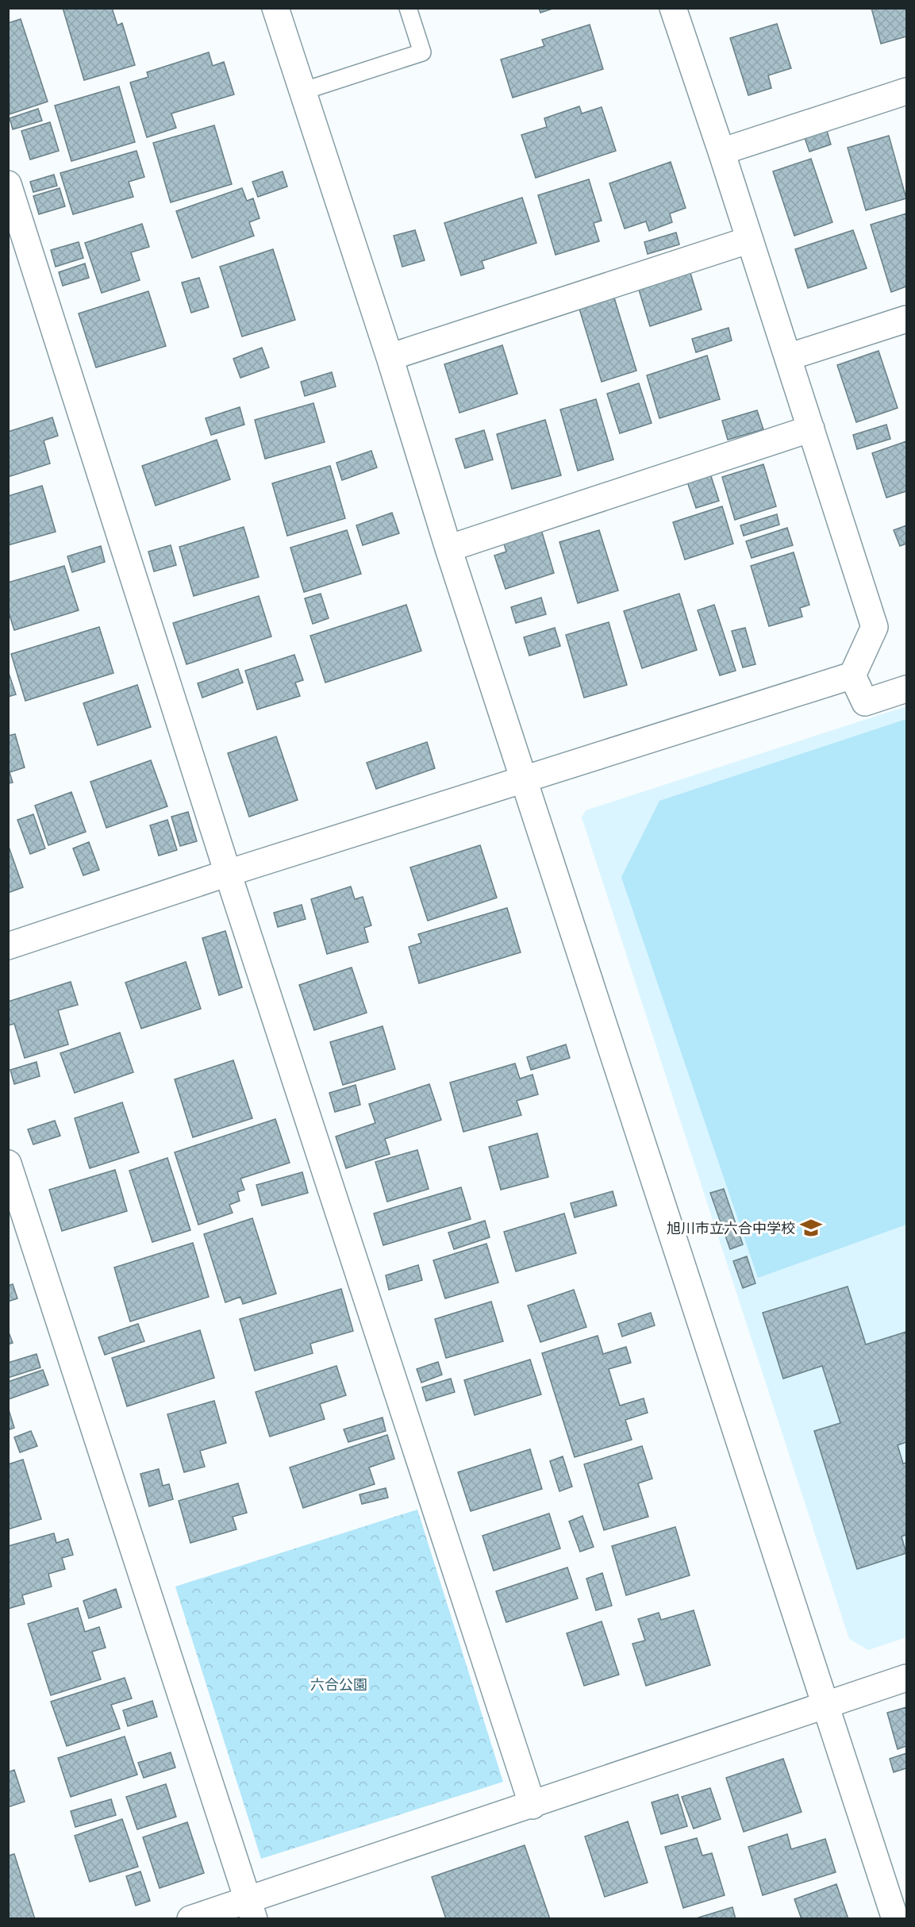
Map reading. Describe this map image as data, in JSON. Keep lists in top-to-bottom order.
{
  "parks": ["六合公園"],
  "places": {
    "school or university": ["旭川市立六合中学校"]
  }
}
